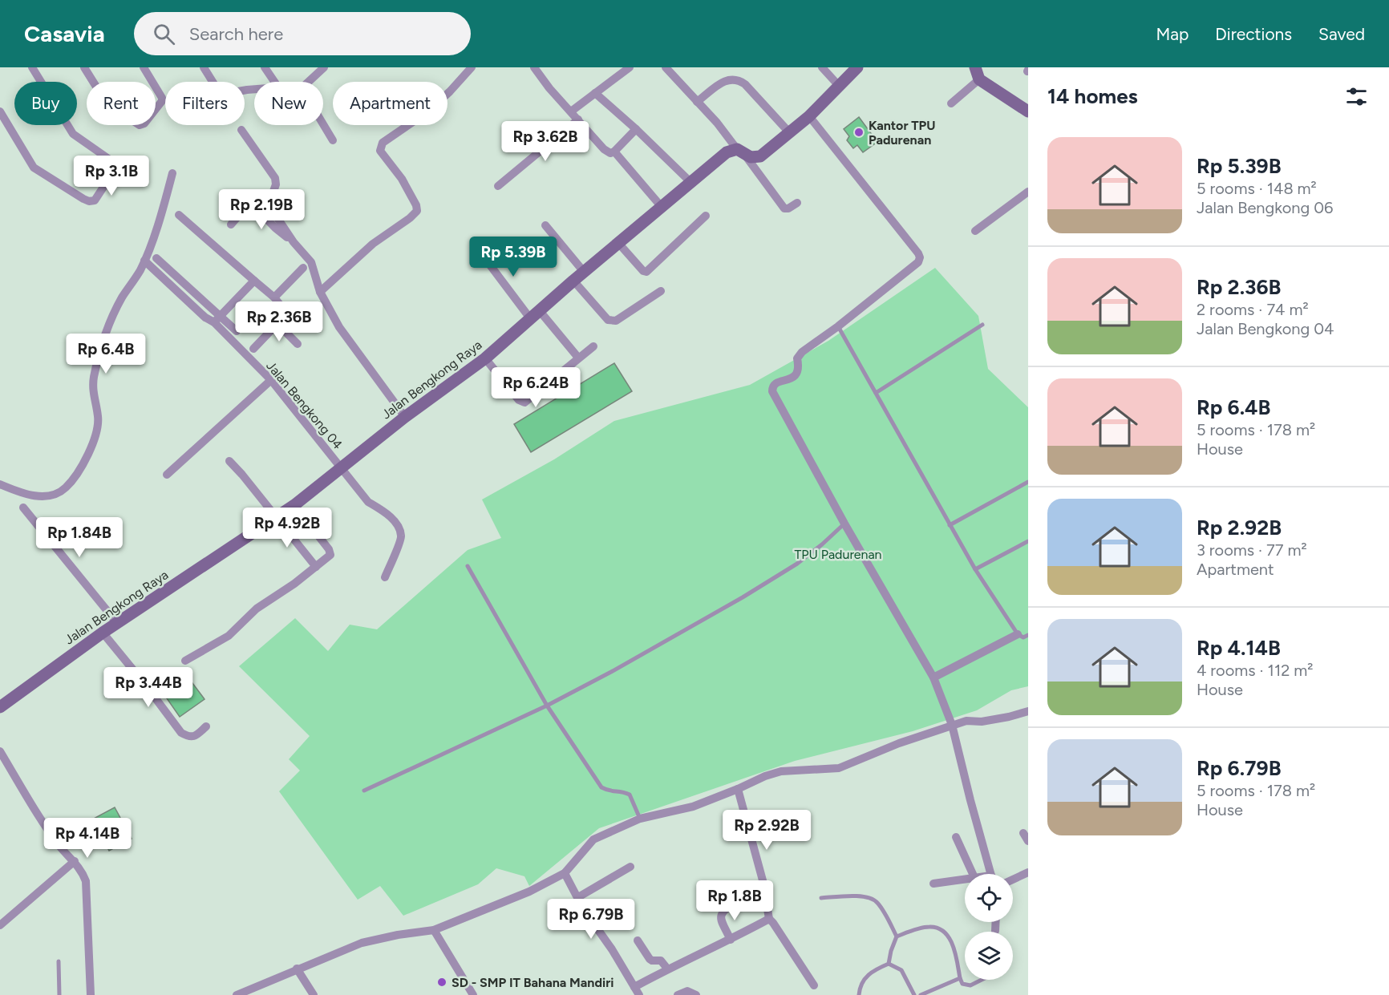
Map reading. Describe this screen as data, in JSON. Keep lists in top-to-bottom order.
{
  "streets": {
    "street": ["Jalan Bengkong Raya", "Jalan Bengkong 04"]
  },
  "crossings": [
    ["Jalan Bengkong Raya", "Jalan Bengkong 04"]
  ],
  "parks": ["TPU Padurenan"],
  "places": ["Kantor TPU Padurenan", "SD - SMP IT Bahana Mandiri"],
  "page": {
    "header": "Casavia",
    "search": "Search here",
    "nav": ["Map", "Directions", "Saved"],
    "heading": "14 homes",
    "chip": [
      "Buy",
      "Rent",
      "Filters",
      "New",
      "Apartment"
    ],
    "price": [
      "Rp 3.62B",
      "Rp 3.1B",
      "Rp 2.19B",
      "Rp 5.39B",
      "Rp 2.36B",
      "Rp 6.4B",
      "Rp 6.24B",
      "Rp 4.92B",
      "Rp 1.84B",
      "Rp 3.44B",
      "Rp 2.92B",
      "Rp 4.14B",
      "Rp 1.8B",
      "Rp 6.79B"
    ],
    "list": [
      {
        "name": "Rp 5.39B",
        "note": "5 rooms · 148 m² · Jalan Bengkong 06"
      },
      {
        "name": "Rp 2.36B",
        "note": "2 rooms · 74 m² · Jalan Bengkong 04"
      },
      {
        "name": "Rp 6.4B",
        "note": "5 rooms · 178 m² · House"
      },
      {
        "name": "Rp 2.92B",
        "note": "3 rooms · 77 m² · Apartment"
      },
      {
        "name": "Rp 4.14B",
        "note": "4 rooms · 112 m² · House"
      },
      {
        "name": "Rp 6.79B",
        "note": "5 rooms · 178 m² · House"
      }
    ]
  }
}
